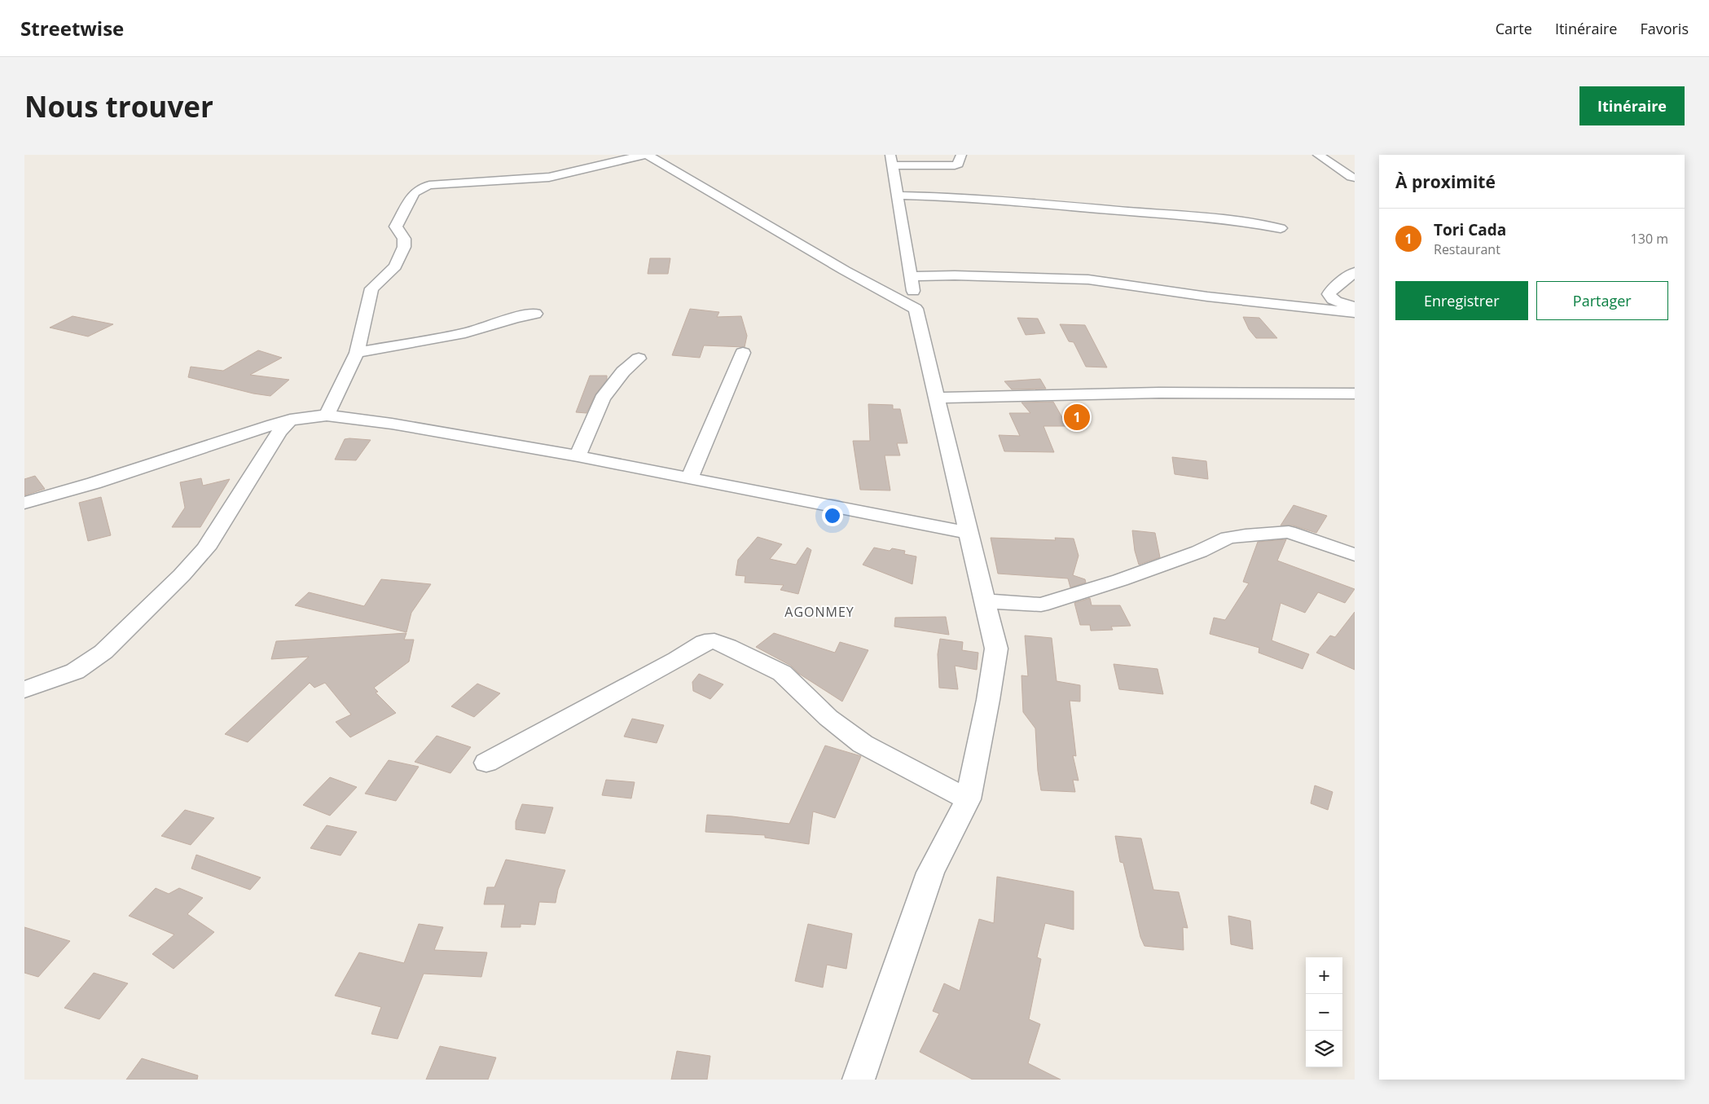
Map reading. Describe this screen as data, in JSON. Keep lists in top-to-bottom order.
{
  "districts": ["AGONMEY"],
  "page": {
    "header": "Streetwise",
    "nav": ["Carte", "Itinéraire", "Favoris"],
    "buttons": [
      "Itinéraire",
      ["Enregistrer", "Partager"]
    ],
    "title": "Nous trouver",
    "heading": "À proximité",
    "list": [
      {
        "mark": "1",
        "name": "Tori Cada",
        "note": "Restaurant",
        "value": "130 m"
      }
    ],
    "pins": "1",
    "map_buttons": ["+", "−"]
  }
}
